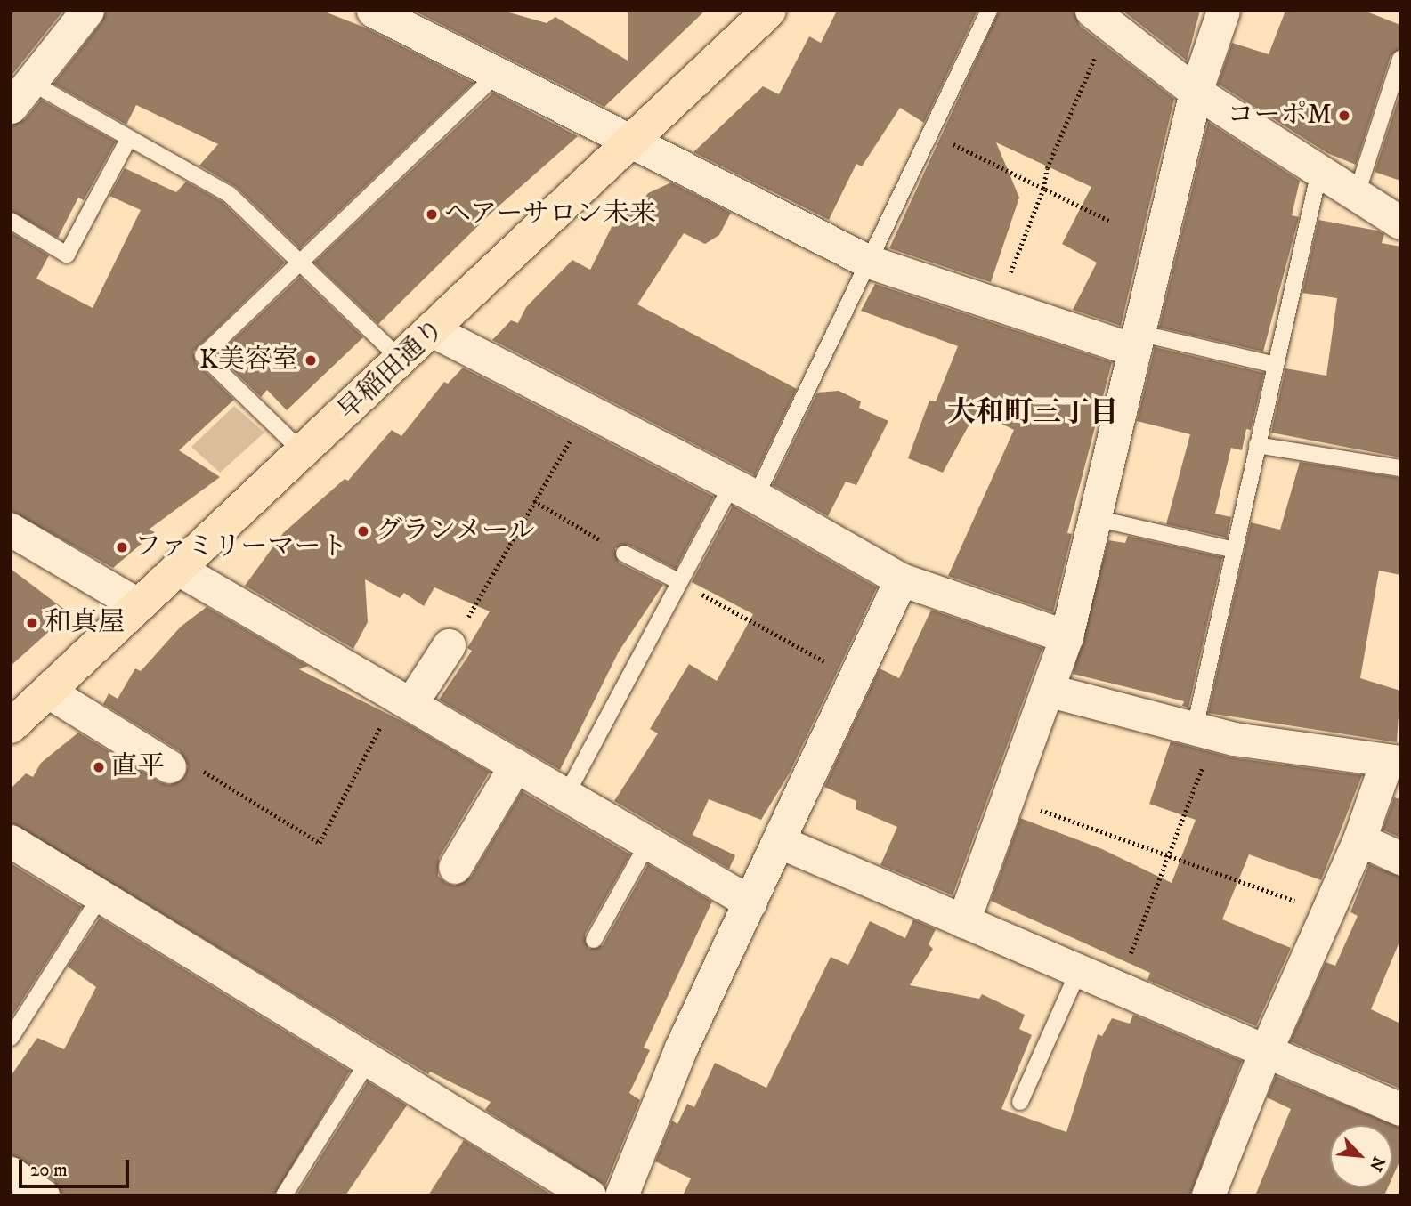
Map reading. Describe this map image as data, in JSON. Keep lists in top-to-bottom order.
{
  "streets": {
    "main road": ["早稲田通り"]
  },
  "districts": ["大和町三丁目"],
  "places": [
    "コーポM",
    "ヘアーサロン未来",
    "K美容室",
    "グランメール",
    "ファミリーマート",
    "和真屋",
    "直平"
  ],
  "scale_bar": "20 m",
  "north": "bottom right"
}
